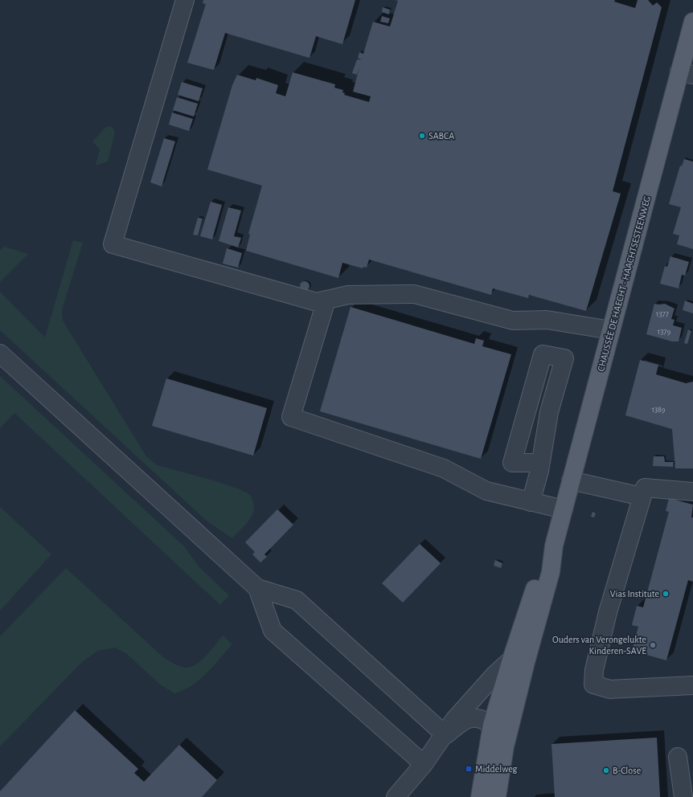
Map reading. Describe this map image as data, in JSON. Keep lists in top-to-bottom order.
{
  "streets": {
    "main road": ["CHAUSSÉE DE HAECHT - HAACHTSESTEENWEG"]
  },
  "places": {
    "other": [
      "SABCA",
      "Vias Institute",
      "Ouders van Verongelukte Kinderen-SAVE",
      "B-Close"
    ],
    "transit": ["Middelweg"]
  },
  "house_numbers": ["1377", "1379", "1389"]
}
